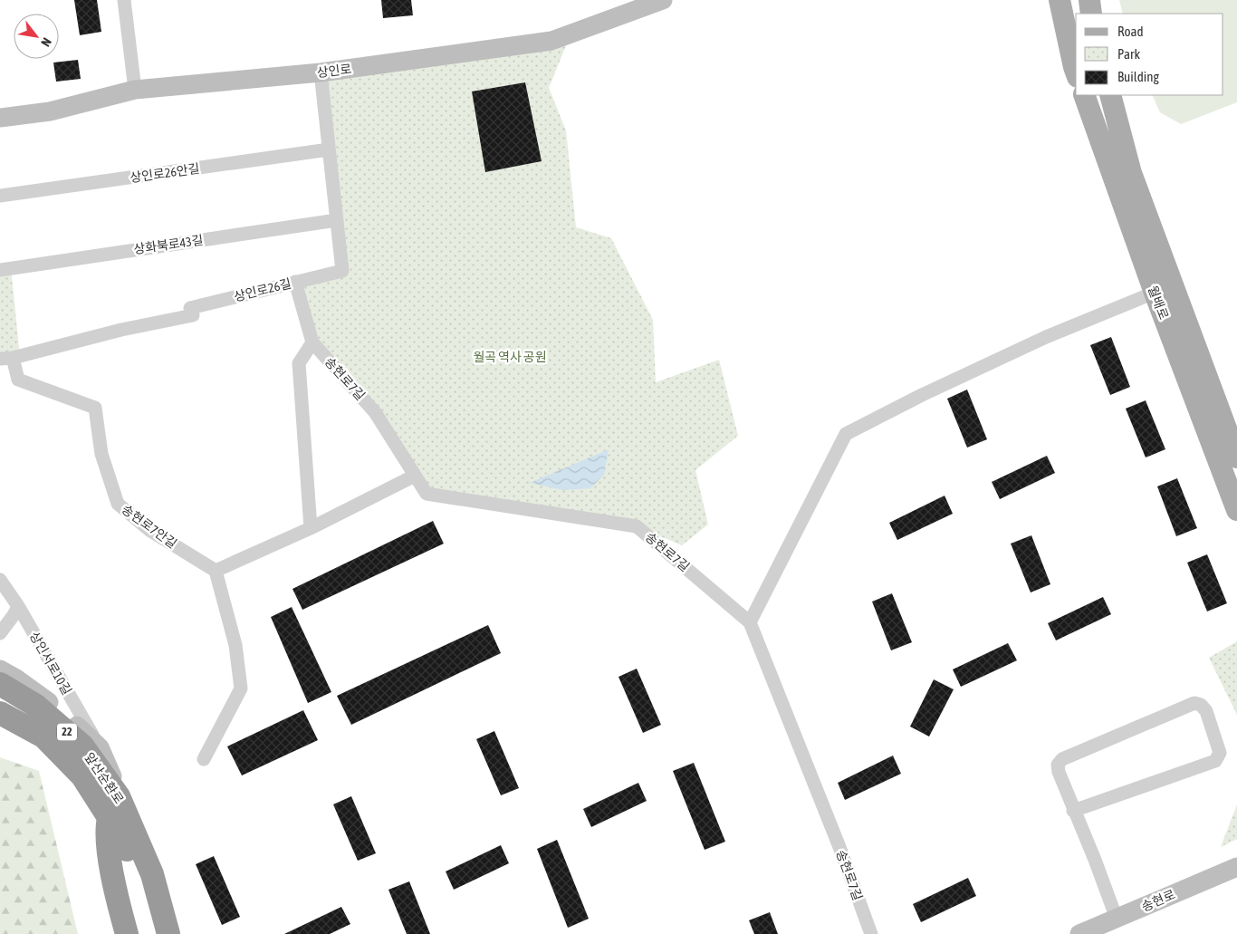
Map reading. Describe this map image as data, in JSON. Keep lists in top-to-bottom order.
{
  "streets": {
    "highway": ["22", "앞산순환로"],
    "main road": ["상인로", "월배로", "송현로"],
    "street": [
      "상인로26안길",
      "상화북로43길",
      "상인로26길",
      "송현로7길",
      "송현로7안길",
      "상인서로10길"
    ]
  },
  "crossings": [
    ["상인로", "상인로26길"],
    ["상인로26안길", "상인로26길"],
    ["상화북로43길", "상인로26길"],
    ["상인로26길", "송현로7길"],
    ["상인로26길", "송현로7안길"]
  ],
  "parks": ["월곡 역사 공원"],
  "legend": ["Road", "Park", "Building"],
  "north": "bottom right"
}
